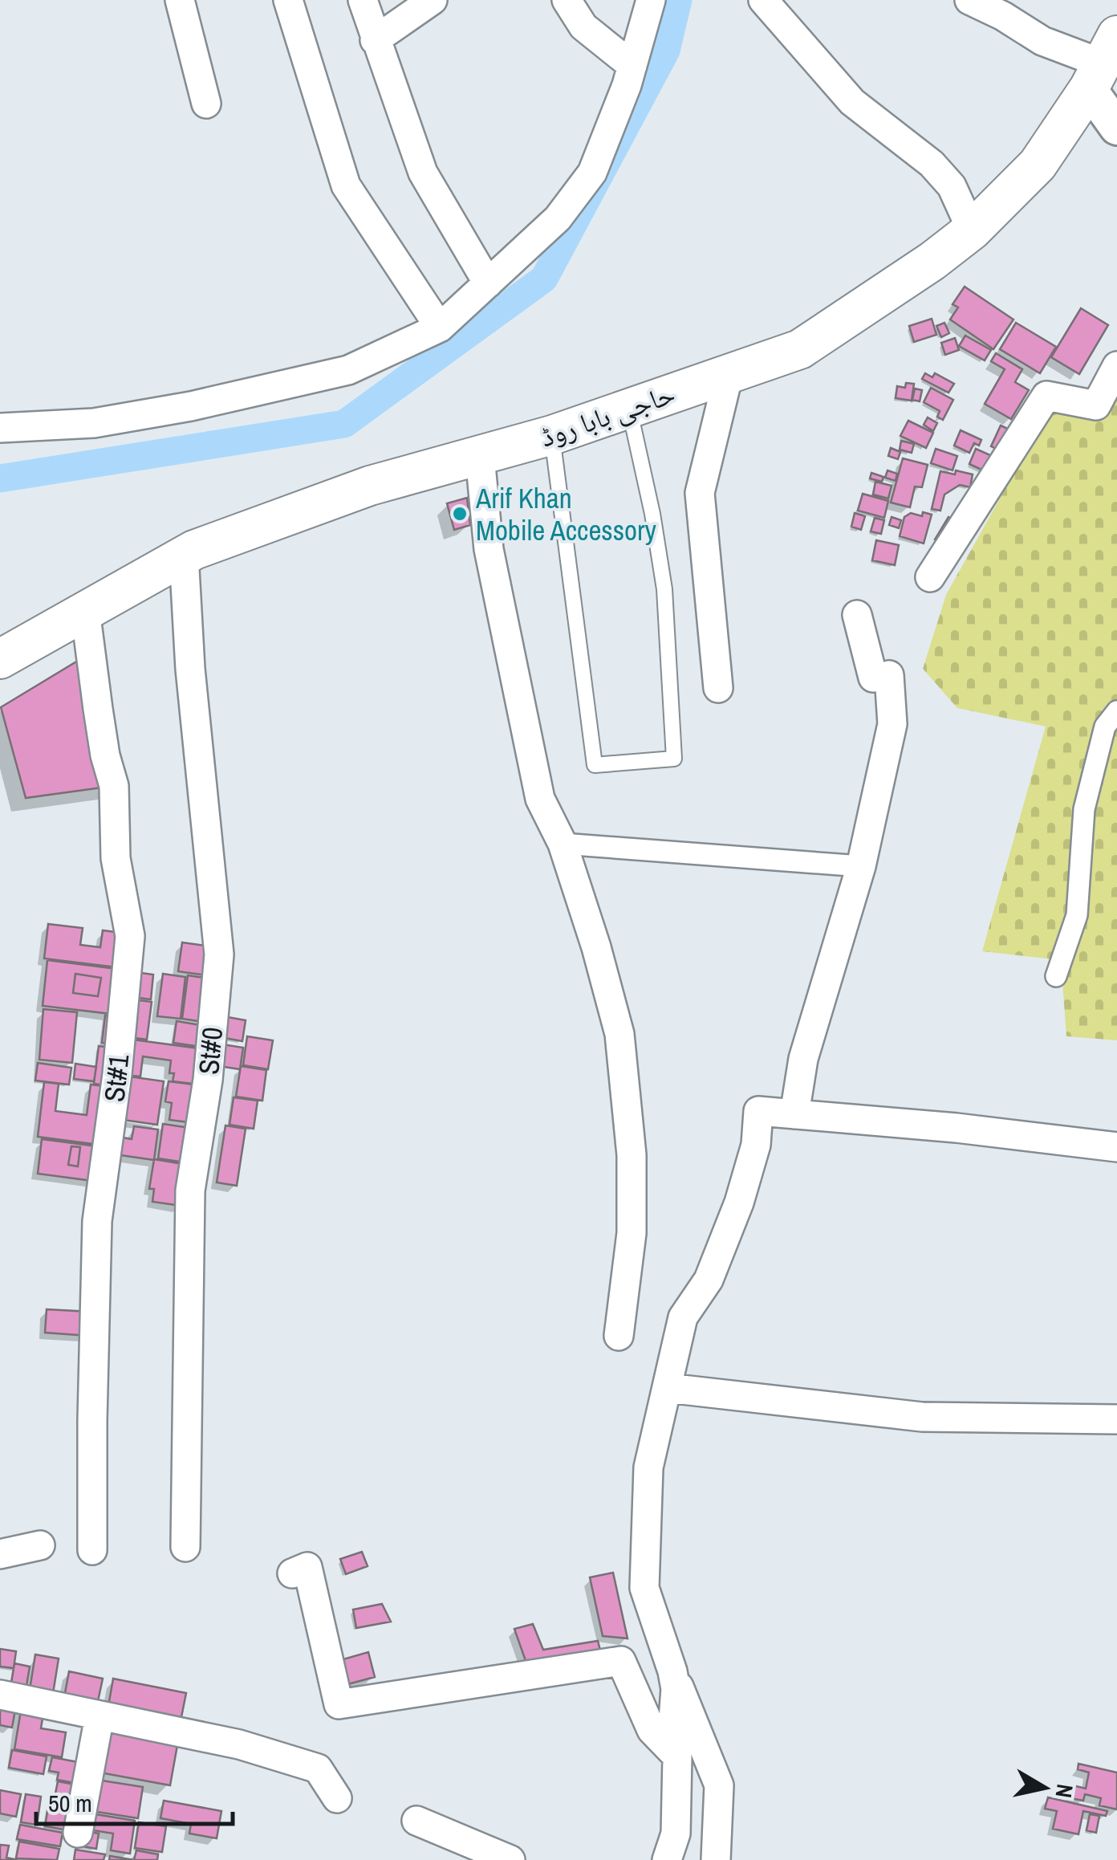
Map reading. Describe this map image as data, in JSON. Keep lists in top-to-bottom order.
{
  "streets": {
    "main road": ["حاجی بابا روڈ"],
    "street": ["St#0", "St#1"]
  },
  "crossings": [
    ["حاجی بابا روڈ", "St#0"],
    ["حاجی بابا روڈ", "St#1"]
  ],
  "places": ["Arif Khan Mobile Accessory"],
  "scale_bar": "50 m",
  "north": "right"
}
